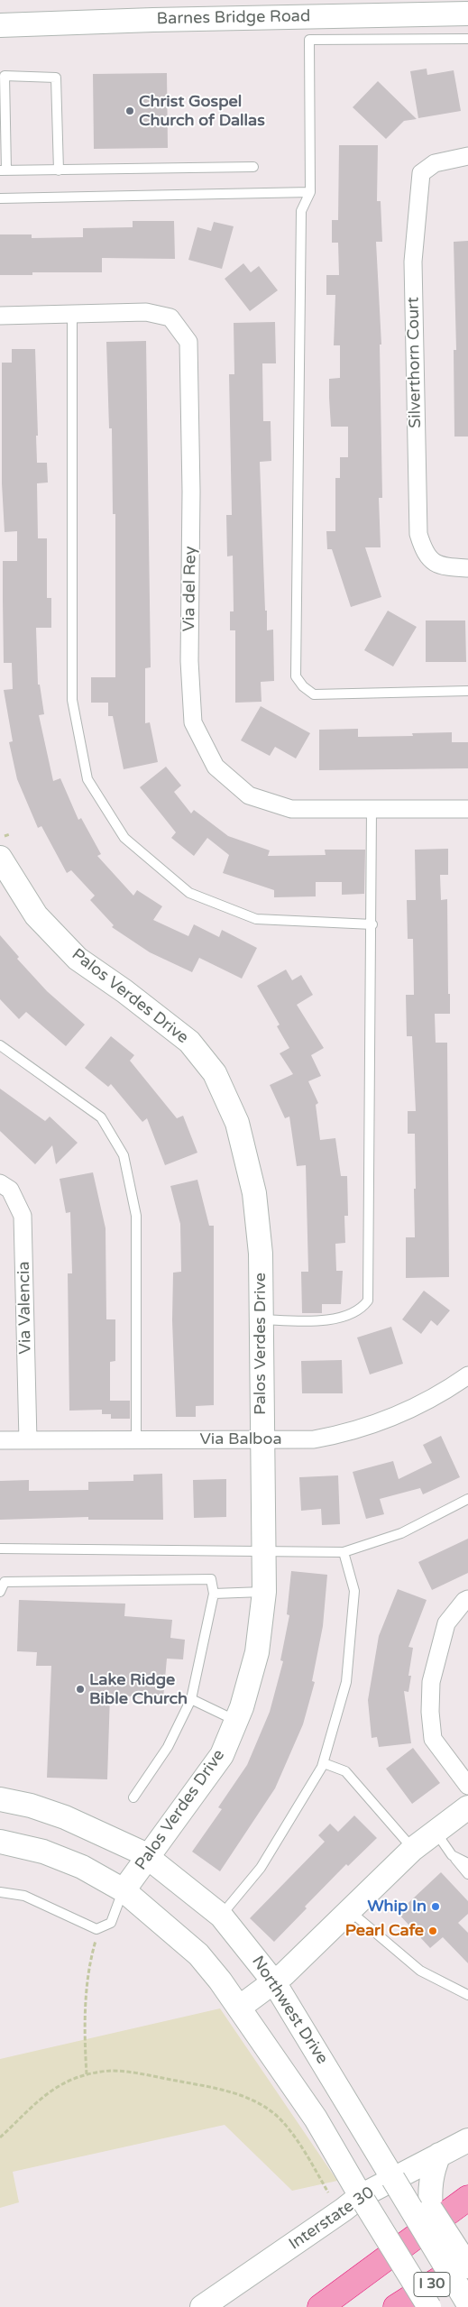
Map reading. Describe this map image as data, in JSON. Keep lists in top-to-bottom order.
{
  "streets": {
    "highway": ["I 30"],
    "main road": [
      "Barnes Bridge Road",
      "Palos Verdes Drive",
      "Northwest Drive",
      "Interstate 30"
    ],
    "street": [
      "Silverthorn Court",
      "Via del Rey",
      "Via Valencia",
      "Via Balboa"
    ]
  },
  "crossings": [
    ["Palos Verdes Drive", "Via Balboa"],
    ["Palos Verdes Drive", "Northwest Drive"],
    ["Via Valencia", "Via Balboa"],
    ["Northwest Drive", "Interstate 30"]
  ],
  "places": [
    "Christ Gospel Church of Dallas",
    "Lake Ridge Bible Church",
    "Whip In",
    "Pearl Cafe"
  ]
}
